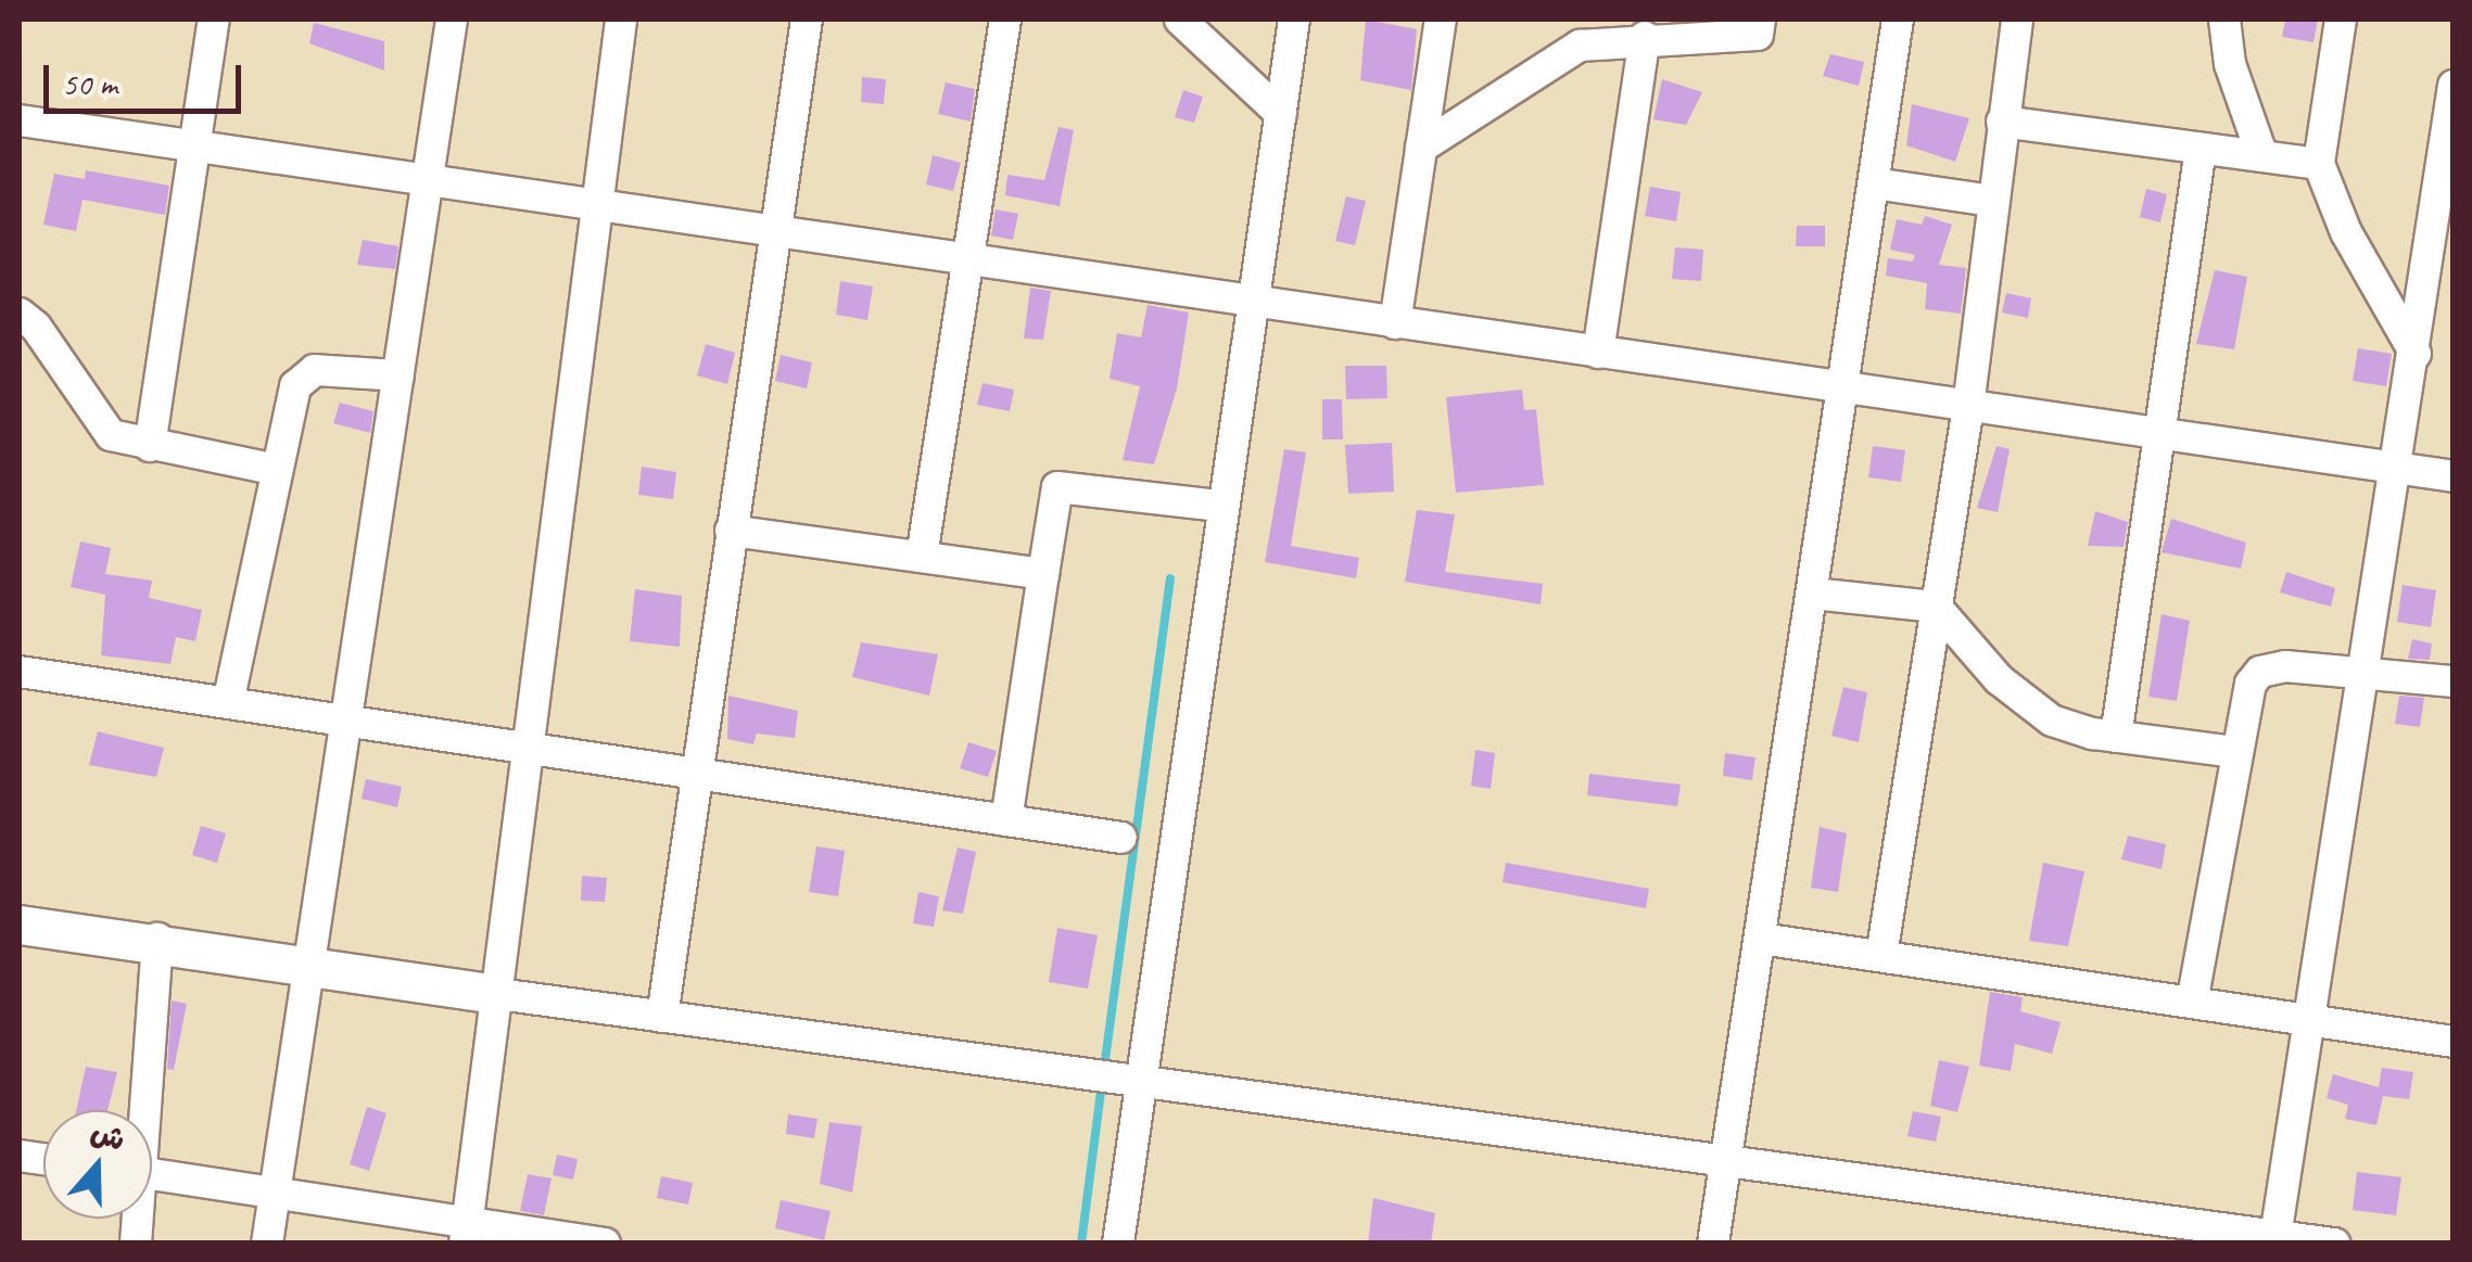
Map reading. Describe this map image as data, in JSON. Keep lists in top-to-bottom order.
{
  "scale_bar": "50 m",
  "north": "top"
}
